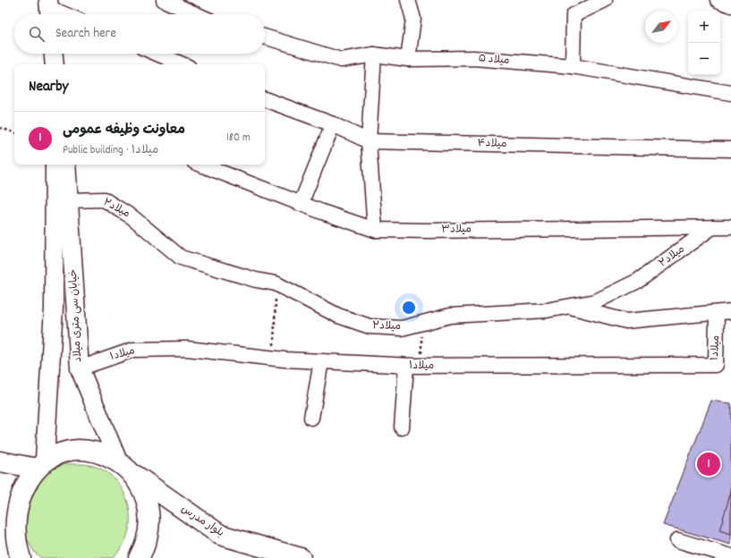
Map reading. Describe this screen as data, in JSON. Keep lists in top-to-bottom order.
{
  "streets": {
    "main road": ["بلوار مدرس"],
    "street": [
      "میلاد ۵",
      "میلاد۴",
      "میلاد۲",
      "میلاد۳",
      "خیابان سی متری میلاد",
      "میلاد۱"
    ]
  },
  "crossings": [
    ["میلاد۲", "میلاد۳"],
    ["میلاد۲", "خیابان سی متری میلاد"],
    ["خیابان سی متری میلاد", "میلاد۱"],
    ["خیابان سی متری میلاد", "بلوار مدرس"]
  ],
  "north": "top right",
  "page": {
    "map_buttons": ["+", "−"],
    "search": "Search here",
    "heading": "Nearby",
    "list": [
      {
        "mark": "1",
        "name": "معاونت وظیفه عمومی",
        "note": "Public building · میلاد۱",
        "value": "180 m"
      }
    ],
    "pins": "1"
  }
}
